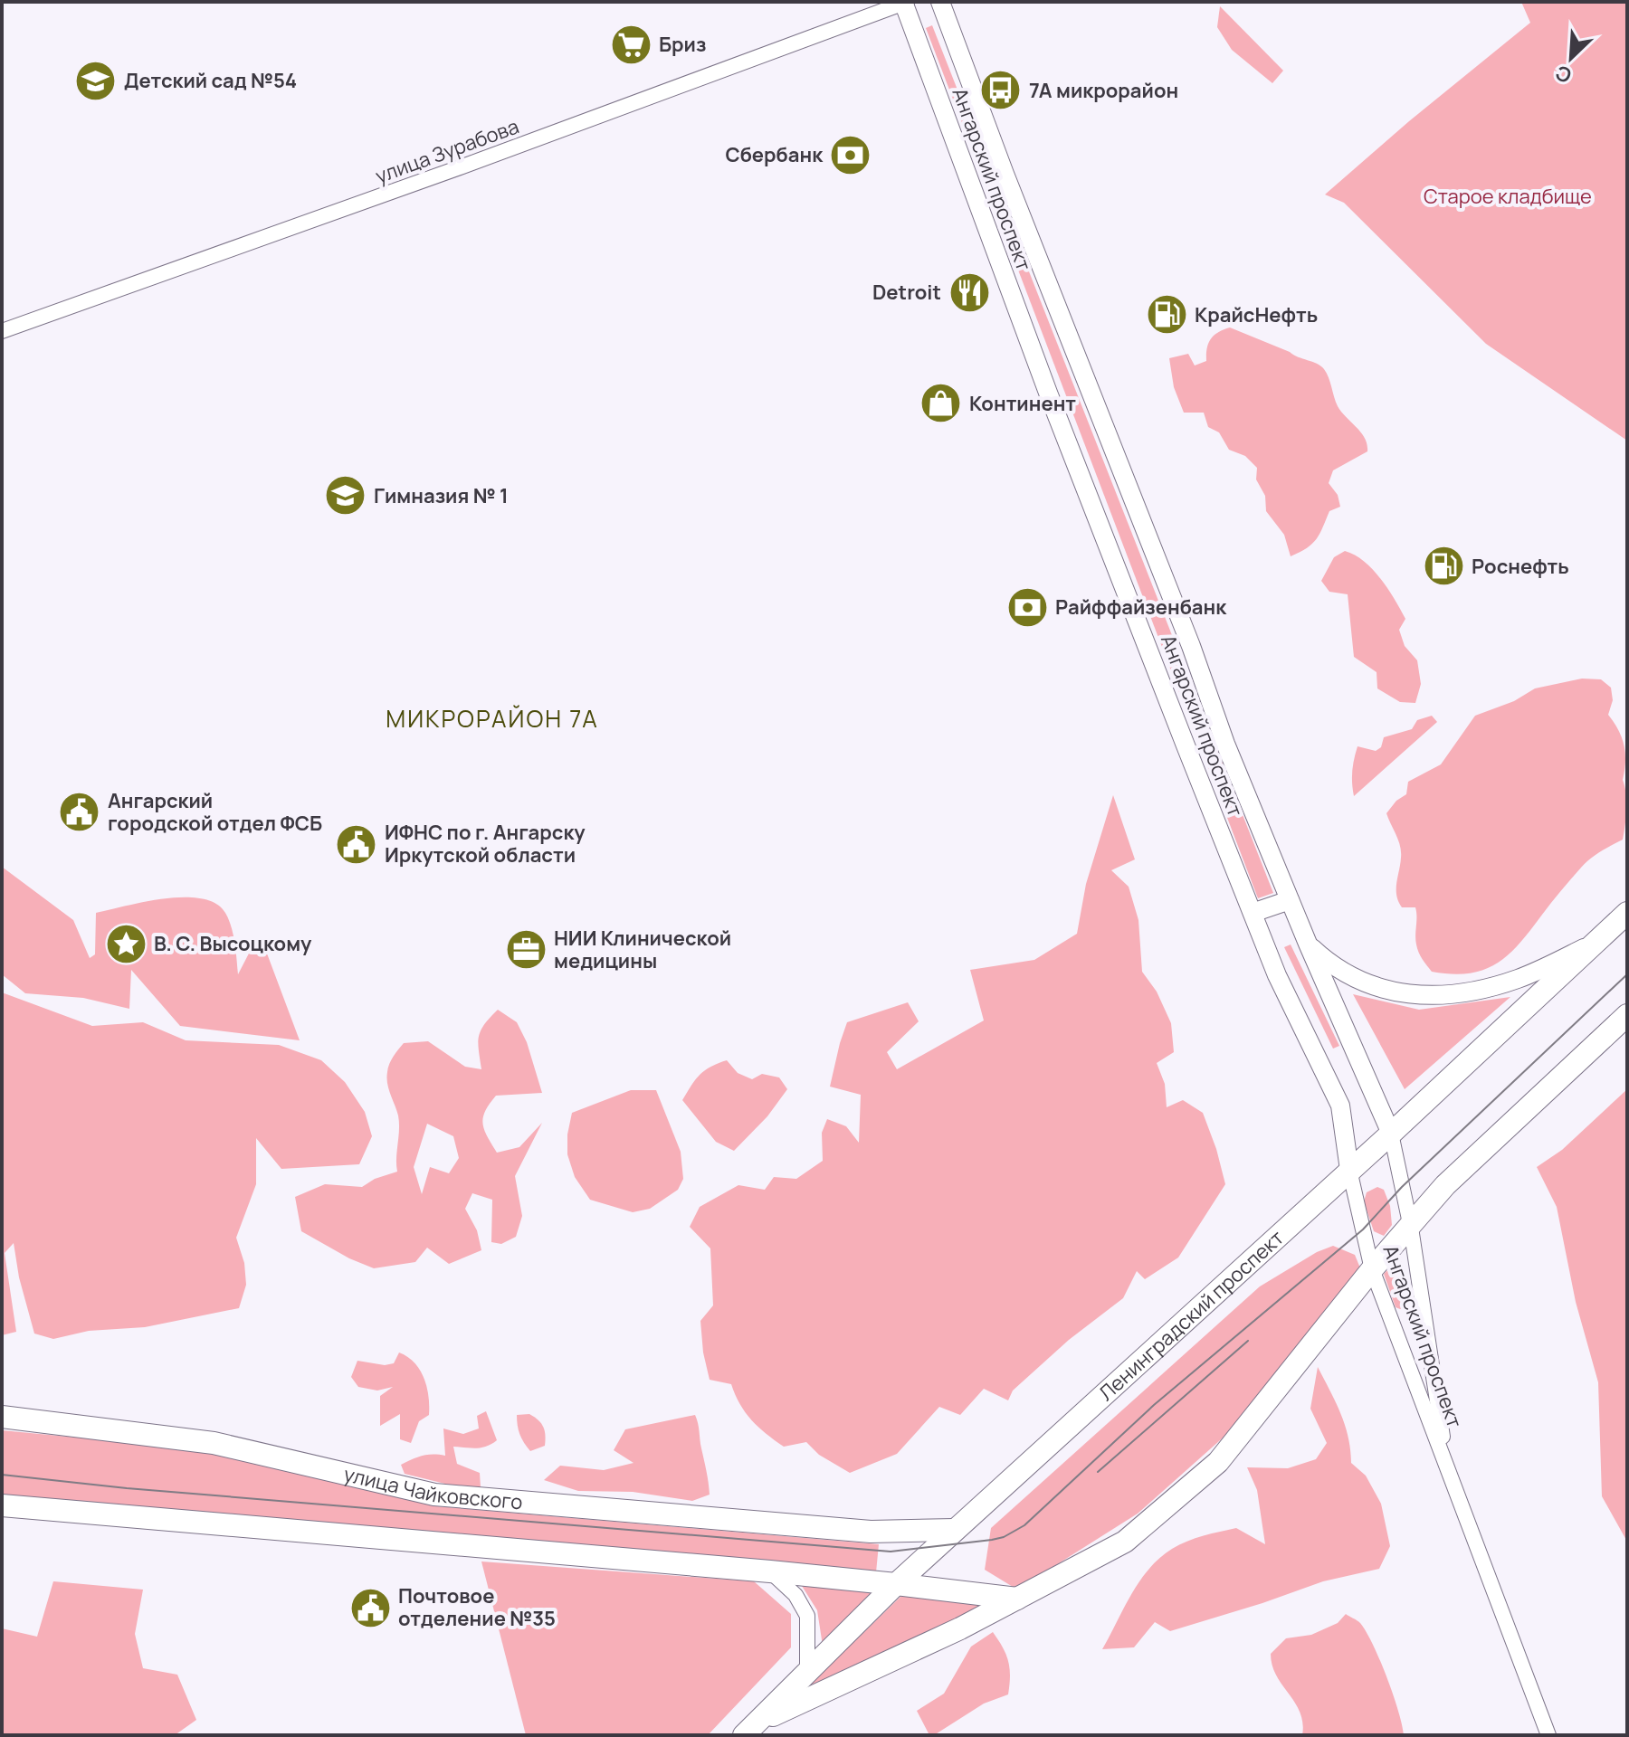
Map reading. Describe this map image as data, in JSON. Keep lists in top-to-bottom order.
{
  "streets": {
    "main road": ["Ленинградский проспект", "улица Чайковского"],
    "street": ["улица Зурабова", "Ангарский проспект"]
  },
  "crossings": [
    ["улица Зурабова", "Ангарский проспект"],
    ["Ангарский проспект", "Ленинградский проспект"],
    ["Ленинградский проспект", "улица Чайковского"]
  ],
  "districts": ["МИКРОРАЙОН 7А"],
  "parks": ["Старое кладбище"],
  "places": {
    "supermarket": ["Бриз"],
    "school or university": ["Детский сад №54", "Гимназия № 1"],
    "bus stop": ["7А микрорайон"],
    "bank": ["Сбербанк", "Райффайзенбанк"],
    "restaurant": ["Detroit"],
    "fuel station": ["КрайсНефть", "Роснефть"],
    "shop": ["Континент"],
    "public building": ["Ангарский городской отдел ФСБ", "ИФНС по г. Ангарску Иркутской области", "Почтовое отделение №35"],
    "place": ["В. С. Высоцкому"],
    "office": ["НИИ Клинической медицины"]
  },
  "north": "bottom left"
}
